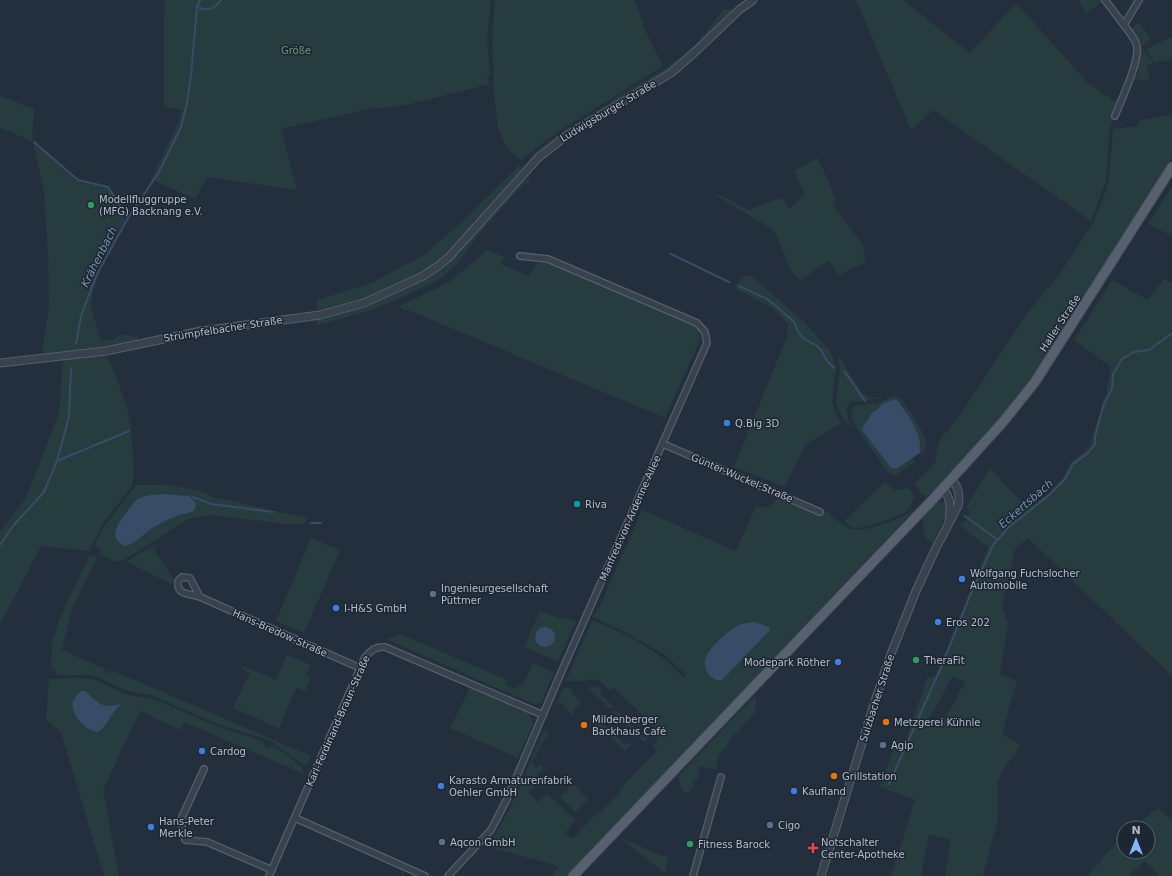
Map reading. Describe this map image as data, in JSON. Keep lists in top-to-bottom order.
{
  "streets": {
    "main road": ["Haller Straße"],
    "street": [
      "Ludwigsburger Straße",
      "Strümpfelbacher Straße",
      "Günter-Wuckel-Straße",
      "Manfred-von-Ardenne-Allee",
      "Hans-Bredow-Straße",
      "Sulzbacher Straße",
      "Karl-Ferdinand-Braun-Straße"
    ]
  },
  "crossings": [
    ["Ludwigsburger Straße", "Strümpfelbacher Straße"],
    ["Haller Straße", "Sulzbacher Straße"],
    ["Günter-Wuckel-Straße", "Manfred-von-Ardenne-Allee"],
    ["Manfred-von-Ardenne-Allee", "Karl-Ferdinand-Braun-Straße"],
    ["Hans-Bredow-Straße", "Karl-Ferdinand-Braun-Straße"]
  ],
  "water": ["Krähenbach", "Eckertsbach"],
  "parks": ["Größe"],
  "places": {
    "other": [
      "Modellfluggruppe (MFG) Backnang e.V.",
      "Q.Big 3D",
      "Riva",
      "Wolfgang Fuchslocher Automobile",
      "Ingenieurgesellschaft Püttmer",
      "I-H&S GmbH",
      "Eros 202",
      "TheraFit",
      "Modepark Röther",
      "Metzgerei Kühnle",
      "Mildenberger Backhaus Café",
      "Agip",
      "Cardog",
      "Grillstation",
      "Karasto Armaturenfabrik Oehler GmbH",
      "Kaufland",
      "Cigo",
      "Hans-Peter Merkle",
      "Aqcon GmbH",
      "Fitness Barock"
    ],
    "health": ["Notschalter Center-Apotheke"]
  },
  "north": "top"
}
